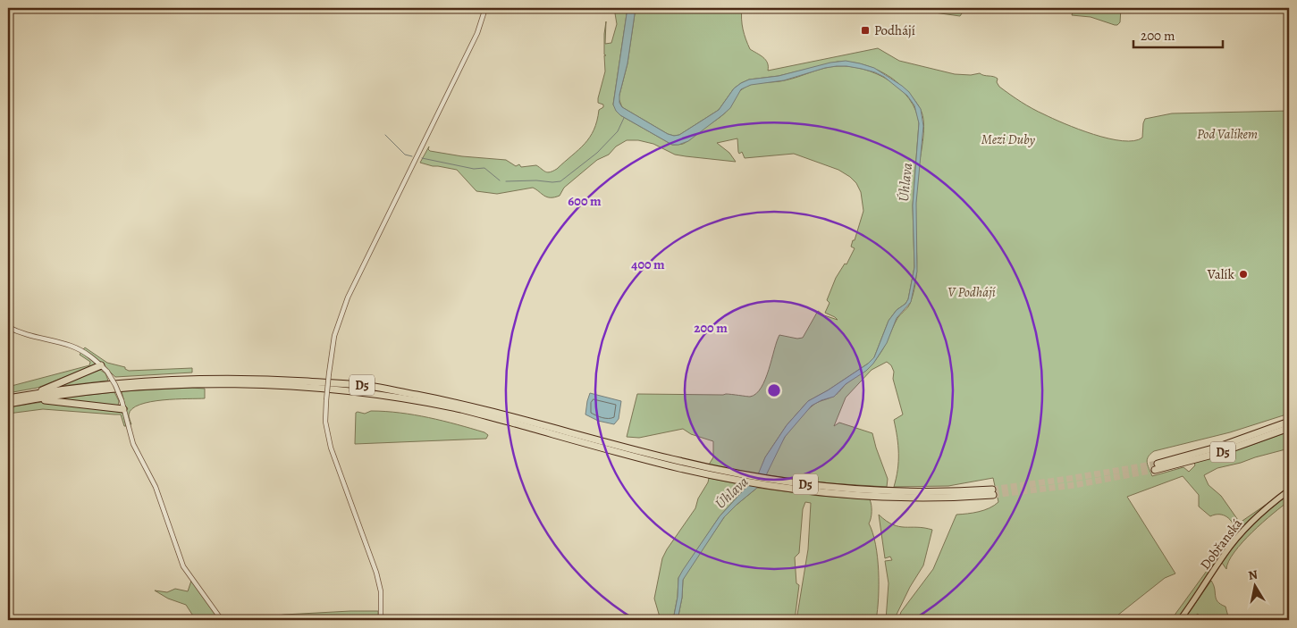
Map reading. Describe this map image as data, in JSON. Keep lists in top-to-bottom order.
{
  "streets": {
    "highway": ["D5"],
    "main road": ["Dobřanská"]
  },
  "water": ["Úhlava"],
  "parks": ["Pod Valíkem", "Mezi Duby", "V Podhájí"],
  "places": {
    "transit": ["Podhájí"],
    "other": ["Valík"]
  },
  "scale_bar": "200 m",
  "north": "top",
  "rings": ["600 m", "400 m", "200 m"]
}
